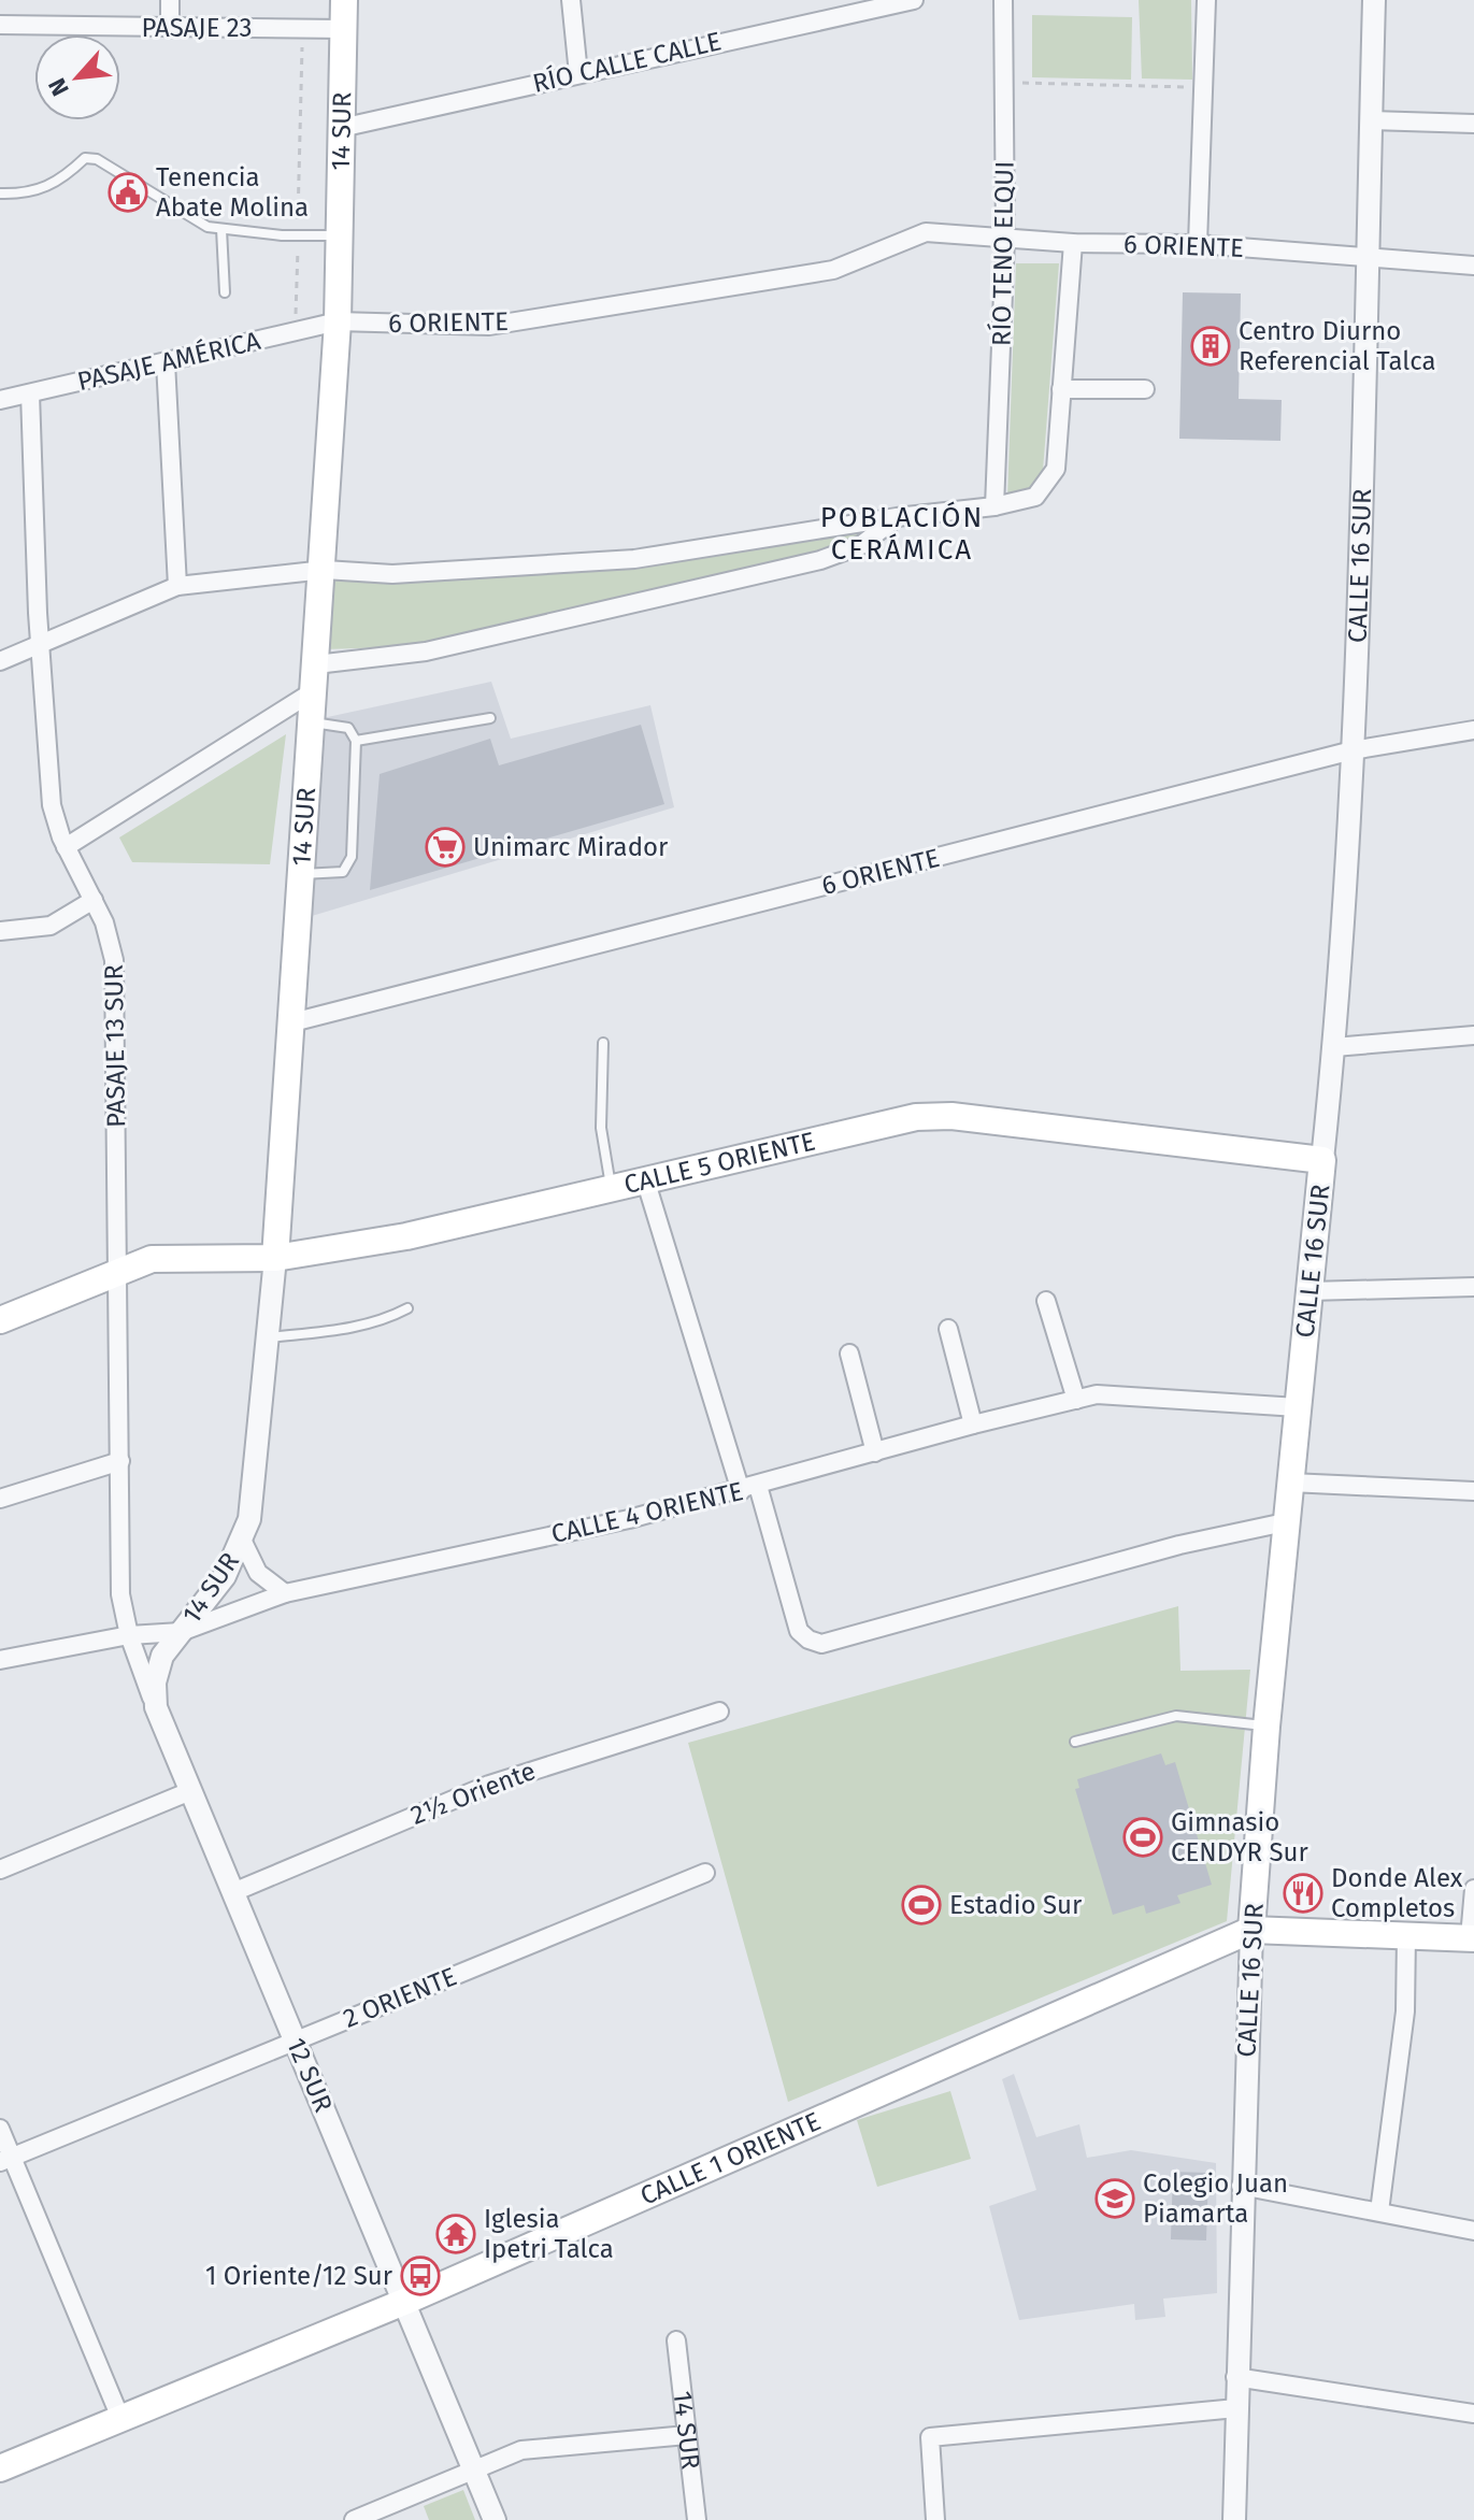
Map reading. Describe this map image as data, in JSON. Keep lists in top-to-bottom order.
{
  "streets": {
    "main road": [
      "14 SUR",
      "CALLE 16 SUR",
      "CALLE 5 ORIENTE",
      "CALLE 1 ORIENTE"
    ],
    "street": [
      "PASAJE 23",
      "RÍO CALLE CALLE",
      "6 ORIENTE",
      "RÍO TENO ELQUI",
      "PASAJE AMÉRICA",
      "PASAJE 13 SUR",
      "CALLE 4 ORIENTE",
      "2½ Oriente",
      "2 ORIENTE",
      "12 SUR"
    ]
  },
  "crossings": [
    ["PASAJE 23", "14 SUR"],
    ["RÍO CALLE CALLE", "14 SUR"],
    ["14 SUR", "6 ORIENTE"],
    ["14 SUR", "PASAJE AMÉRICA"],
    ["14 SUR", "CALLE 5 ORIENTE"],
    ["14 SUR", "CALLE 4 ORIENTE"],
    ["14 SUR", "12 SUR"],
    ["6 ORIENTE", "RÍO TENO ELQUI"],
    ["6 ORIENTE", "PASAJE AMÉRICA"],
    ["6 ORIENTE", "CALLE 16 SUR"],
    ["PASAJE AMÉRICA", "PASAJE 13 SUR"],
    ["CALLE 16 SUR", "CALLE 5 ORIENTE"],
    ["CALLE 16 SUR", "CALLE 4 ORIENTE"],
    ["CALLE 16 SUR", "CALLE 1 ORIENTE"],
    ["PASAJE 13 SUR", "CALLE 5 ORIENTE"],
    ["PASAJE 13 SUR", "CALLE 4 ORIENTE"],
    ["PASAJE 13 SUR", "12 SUR"],
    ["CALLE 4 ORIENTE", "12 SUR"],
    ["2½ Oriente", "12 SUR"],
    ["2 ORIENTE", "12 SUR"],
    ["12 SUR", "CALLE 1 ORIENTE"]
  ],
  "districts": ["POBLACIÓN CERÁMICA"],
  "places": {
    "public building": ["Tenencia Abate Molina"],
    "building": ["Centro Diurno Referencial Talca"],
    "supermarket": ["Unimarc Mirador"],
    "sports": ["Gimnasio CENDYR Sur", "Estadio Sur"],
    "restaurant": ["Donde Alex Completos"],
    "school or university": ["Colegio Juan Piamarta"],
    "temple": ["Iglesia Ipetri Talca"],
    "bus stop": ["1 Oriente/12 Sur"]
  },
  "north": "bottom left"
}
